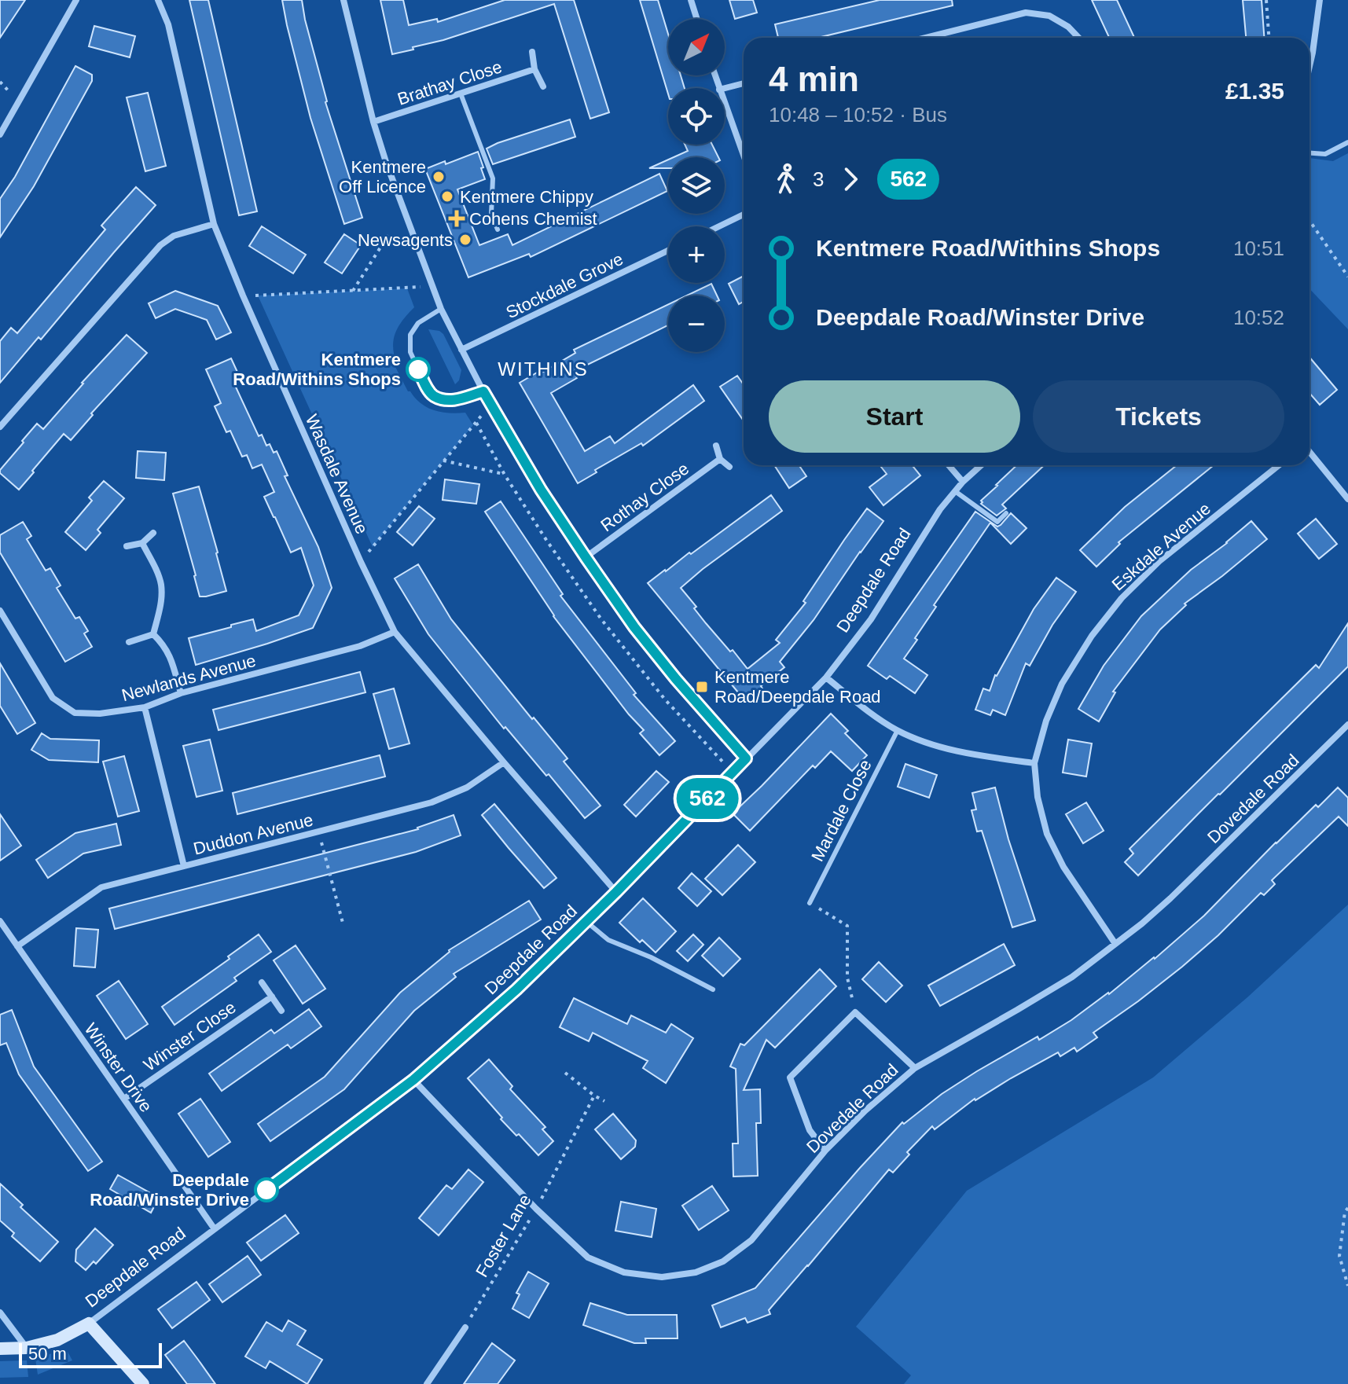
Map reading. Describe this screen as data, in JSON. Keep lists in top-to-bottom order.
{
  "streets": {
    "street": [
      "Brathay Close",
      "Stockdale Grove",
      "Wasdale Avenue",
      "Rothay Close",
      "Eskdale Avenue",
      "Deepdale Road",
      "Newlands Avenue",
      "Dovedale Road",
      "Duddon Avenue",
      "Winster Close",
      "Winster Drive"
    ],
    "lane": ["Mardale Close"],
    "path": ["Foster Lane"]
  },
  "crossings": [
    ["Wasdale Avenue", "Deepdale Road"],
    ["Wasdale Avenue", "Newlands Avenue"],
    ["Wasdale Avenue", "Duddon Avenue"],
    ["Eskdale Avenue", "Dovedale Road"],
    ["Deepdale Road", "Dovedale Road"],
    ["Deepdale Road", "Winster Drive"],
    ["Dovedale Road", "Foster Lane"],
    ["Duddon Avenue", "Winster Drive"],
    ["Winster Close", "Winster Drive"]
  ],
  "districts": ["WITHINS"],
  "places": {
    "other": [
      "Kentmere Off Licence",
      "Kentmere Chippy",
      "Newsagents",
      "Kentmere Road/Withins Shops",
      "Deepdale Road/Winster Drive"
    ],
    "health": ["Cohens Chemist"],
    "transit": ["Kentmere Road/Deepdale Road"]
  },
  "lines": ["bus line 562"],
  "scale_bar": "50 m",
  "north": "top right",
  "page": {
    "on_map": "562",
    "map_buttons": ["+", "−"],
    "heading": ["4 min", "10:48 – 10:52 · Bus", "£1.35"],
    "legs": ["3", "562"],
    "list": [
      {
        "name": "Kentmere Road/Withins Shops",
        "value": "10:51"
      },
      {
        "name": "Deepdale Road/Winster Drive",
        "value": "10:52"
      }
    ],
    "buttons": ["Start", "Tickets"],
    "scale": "50 m"
  }
}
